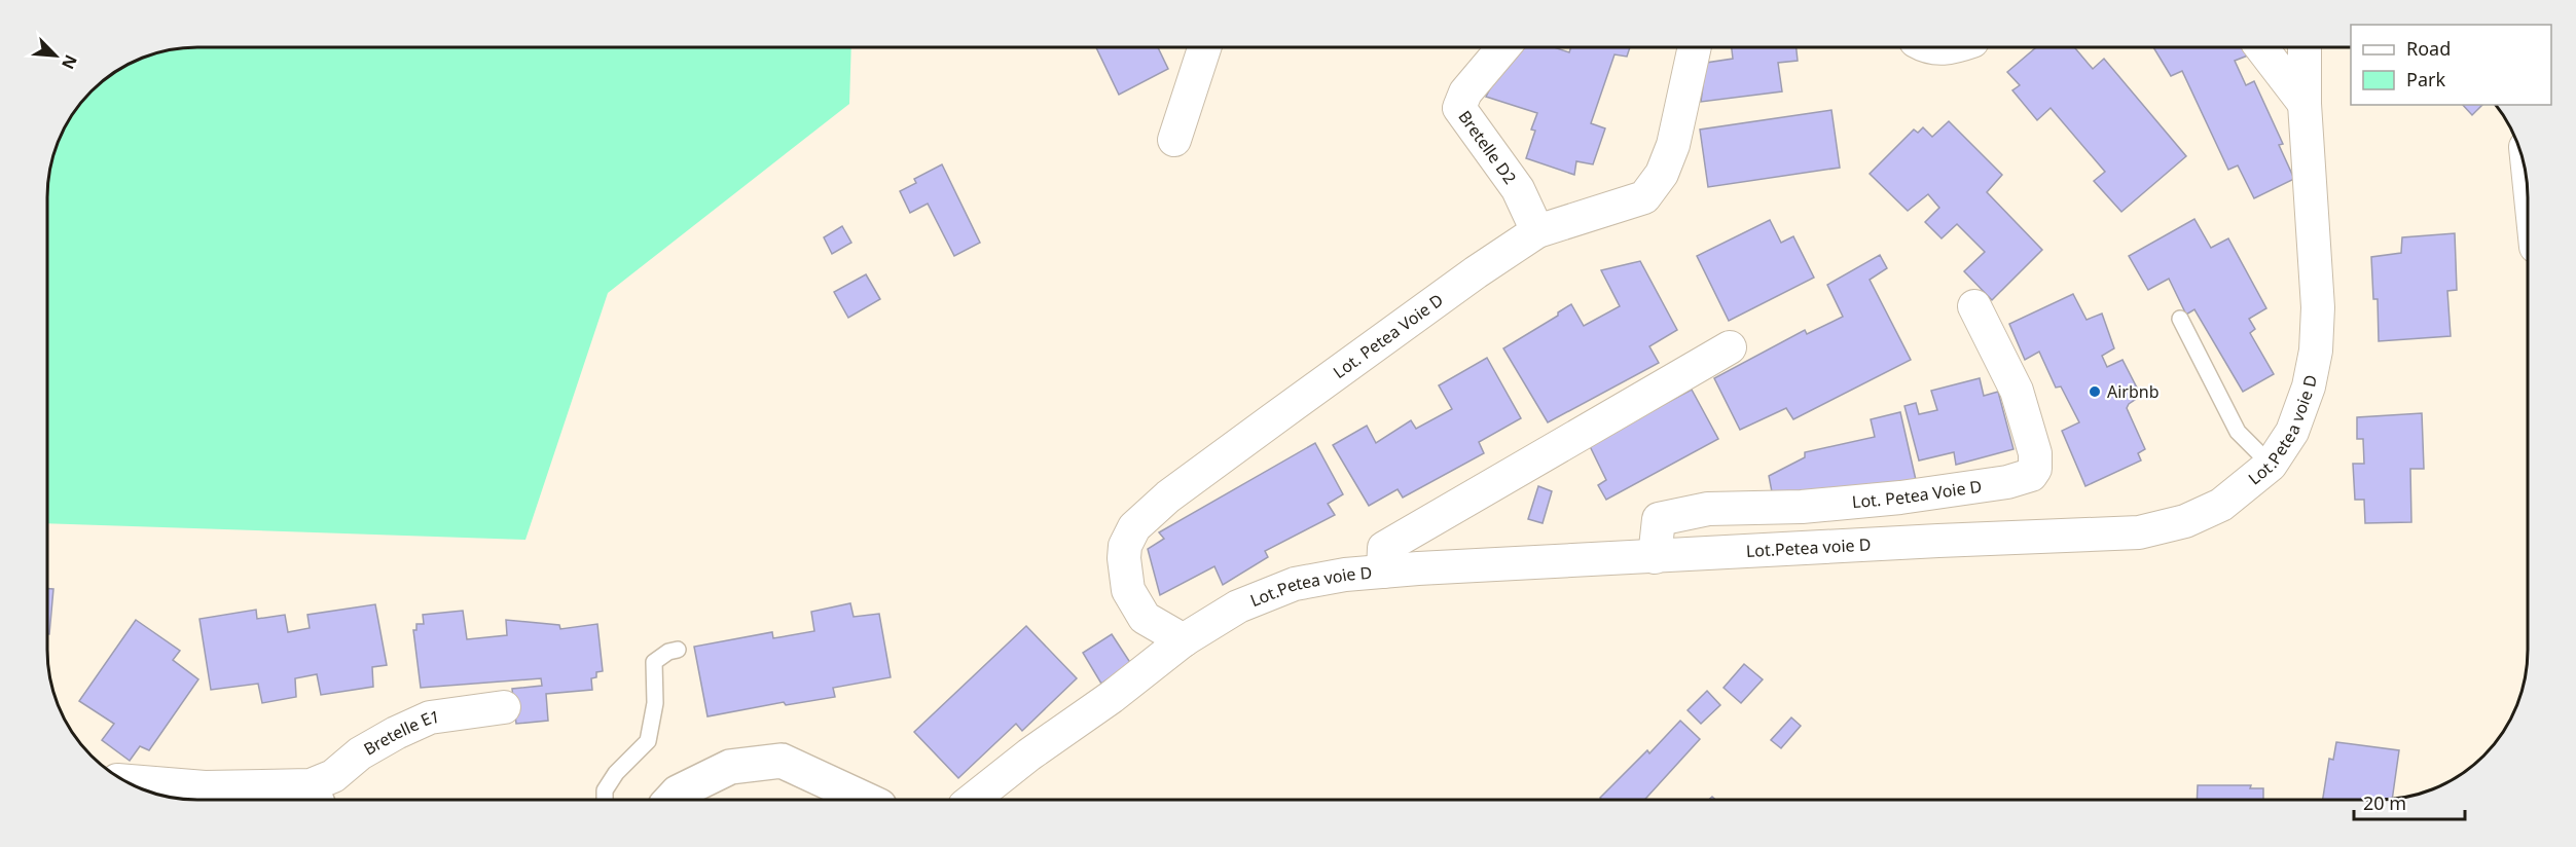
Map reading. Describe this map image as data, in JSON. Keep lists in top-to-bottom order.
{
  "streets": {
    "street": [
      "Bretelle D2",
      "Lot. Petea Voie D",
      "Lot.Petea voie D",
      "Bretelle E1"
    ]
  },
  "crossings": [
    ["Bretelle D2", "Lot. Petea Voie D"],
    ["Lot. Petea Voie D", "Lot.Petea voie D"]
  ],
  "places": ["Airbnb"],
  "legend": ["Road", "Park"],
  "scale_bar": "20 m",
  "north": "bottom right"
}
